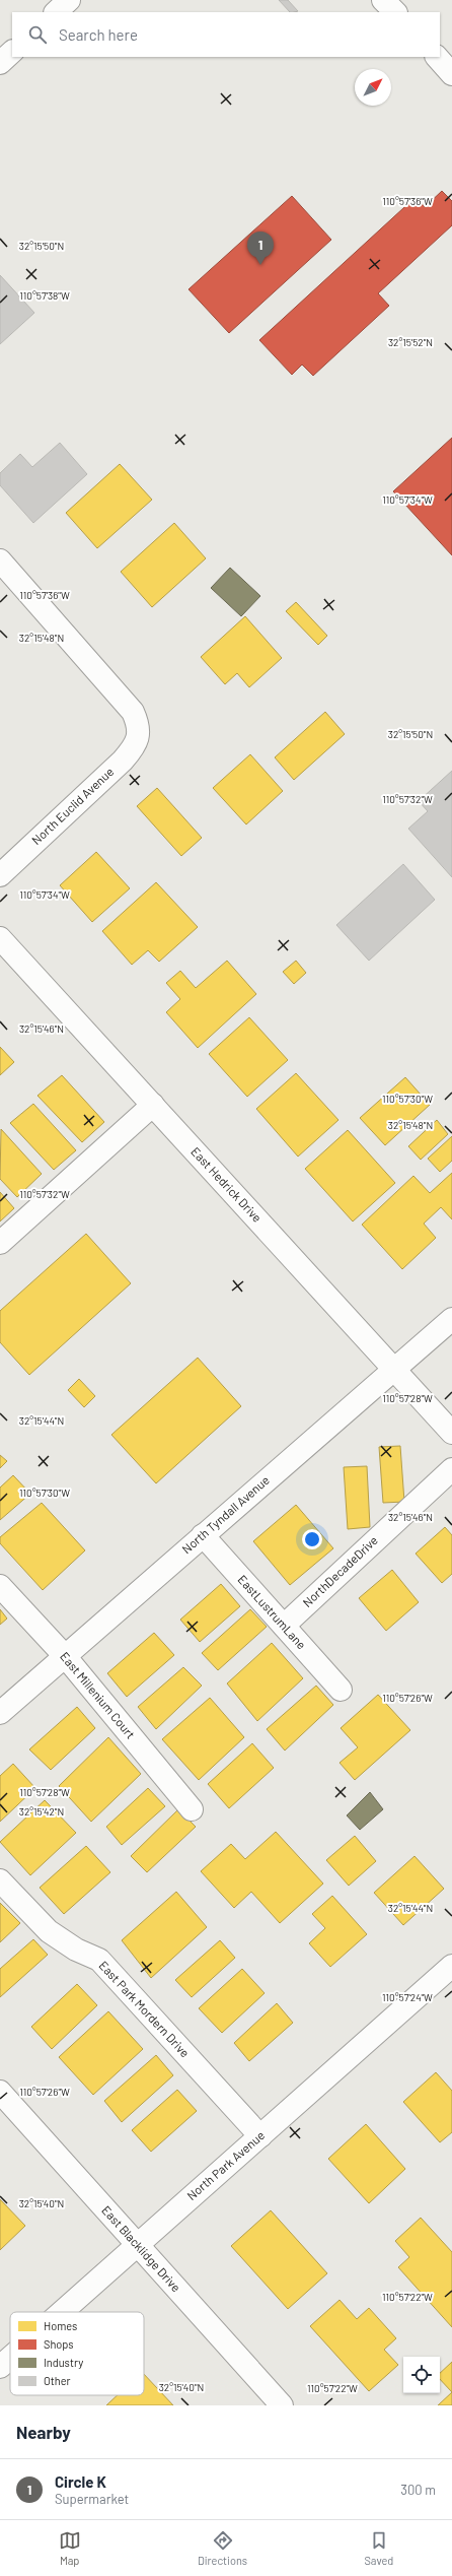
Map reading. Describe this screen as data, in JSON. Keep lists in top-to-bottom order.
{
  "streets": {
    "street": [
      "North Euclid Avenue",
      "East Hedrick Drive",
      "North Tyndall Avenue",
      "NorthDecadeDrive",
      "EastLustrumLane",
      "East Millenium Court",
      "East Park Mordern Drive",
      "North Park Avenue",
      "East Blacklidge Drive"
    ]
  },
  "crossings": [
    ["East Hedrick Drive", "North Tyndall Avenue"],
    ["North Tyndall Avenue", "EastLustrumLane"],
    ["North Tyndall Avenue", "East Millenium Court"],
    ["NorthDecadeDrive", "EastLustrumLane"],
    ["East Park Mordern Drive", "North Park Avenue"],
    ["North Park Avenue", "East Blacklidge Drive"]
  ],
  "legend": [
    "Homes",
    "Shops",
    "Industry",
    "Other"
  ],
  "north": "top right",
  "page": {
    "search": "Search here",
    "pins": "1",
    "heading": "Nearby",
    "list": [
      {
        "mark": "1",
        "name": "Circle K",
        "note": "Supermarket",
        "value": "300 m"
      }
    ],
    "nav": ["Map", "Directions", "Saved"]
  },
  "coordinates": [
    "110°57'36\"W",
    "32°15'50\"N",
    "110°57'38\"W",
    "32°15'52\"N",
    "110°57'34\"W",
    "32°15'48\"N",
    "110°57'32\"W",
    "32°15'46\"N",
    "110°57'30\"W",
    "110°57'28\"W",
    "32°15'44\"N",
    "110°57'26\"W",
    "32°15'42\"N",
    "110°57'24\"W",
    "32°15'40\"N",
    "110°57'22\"W"
  ]
}
